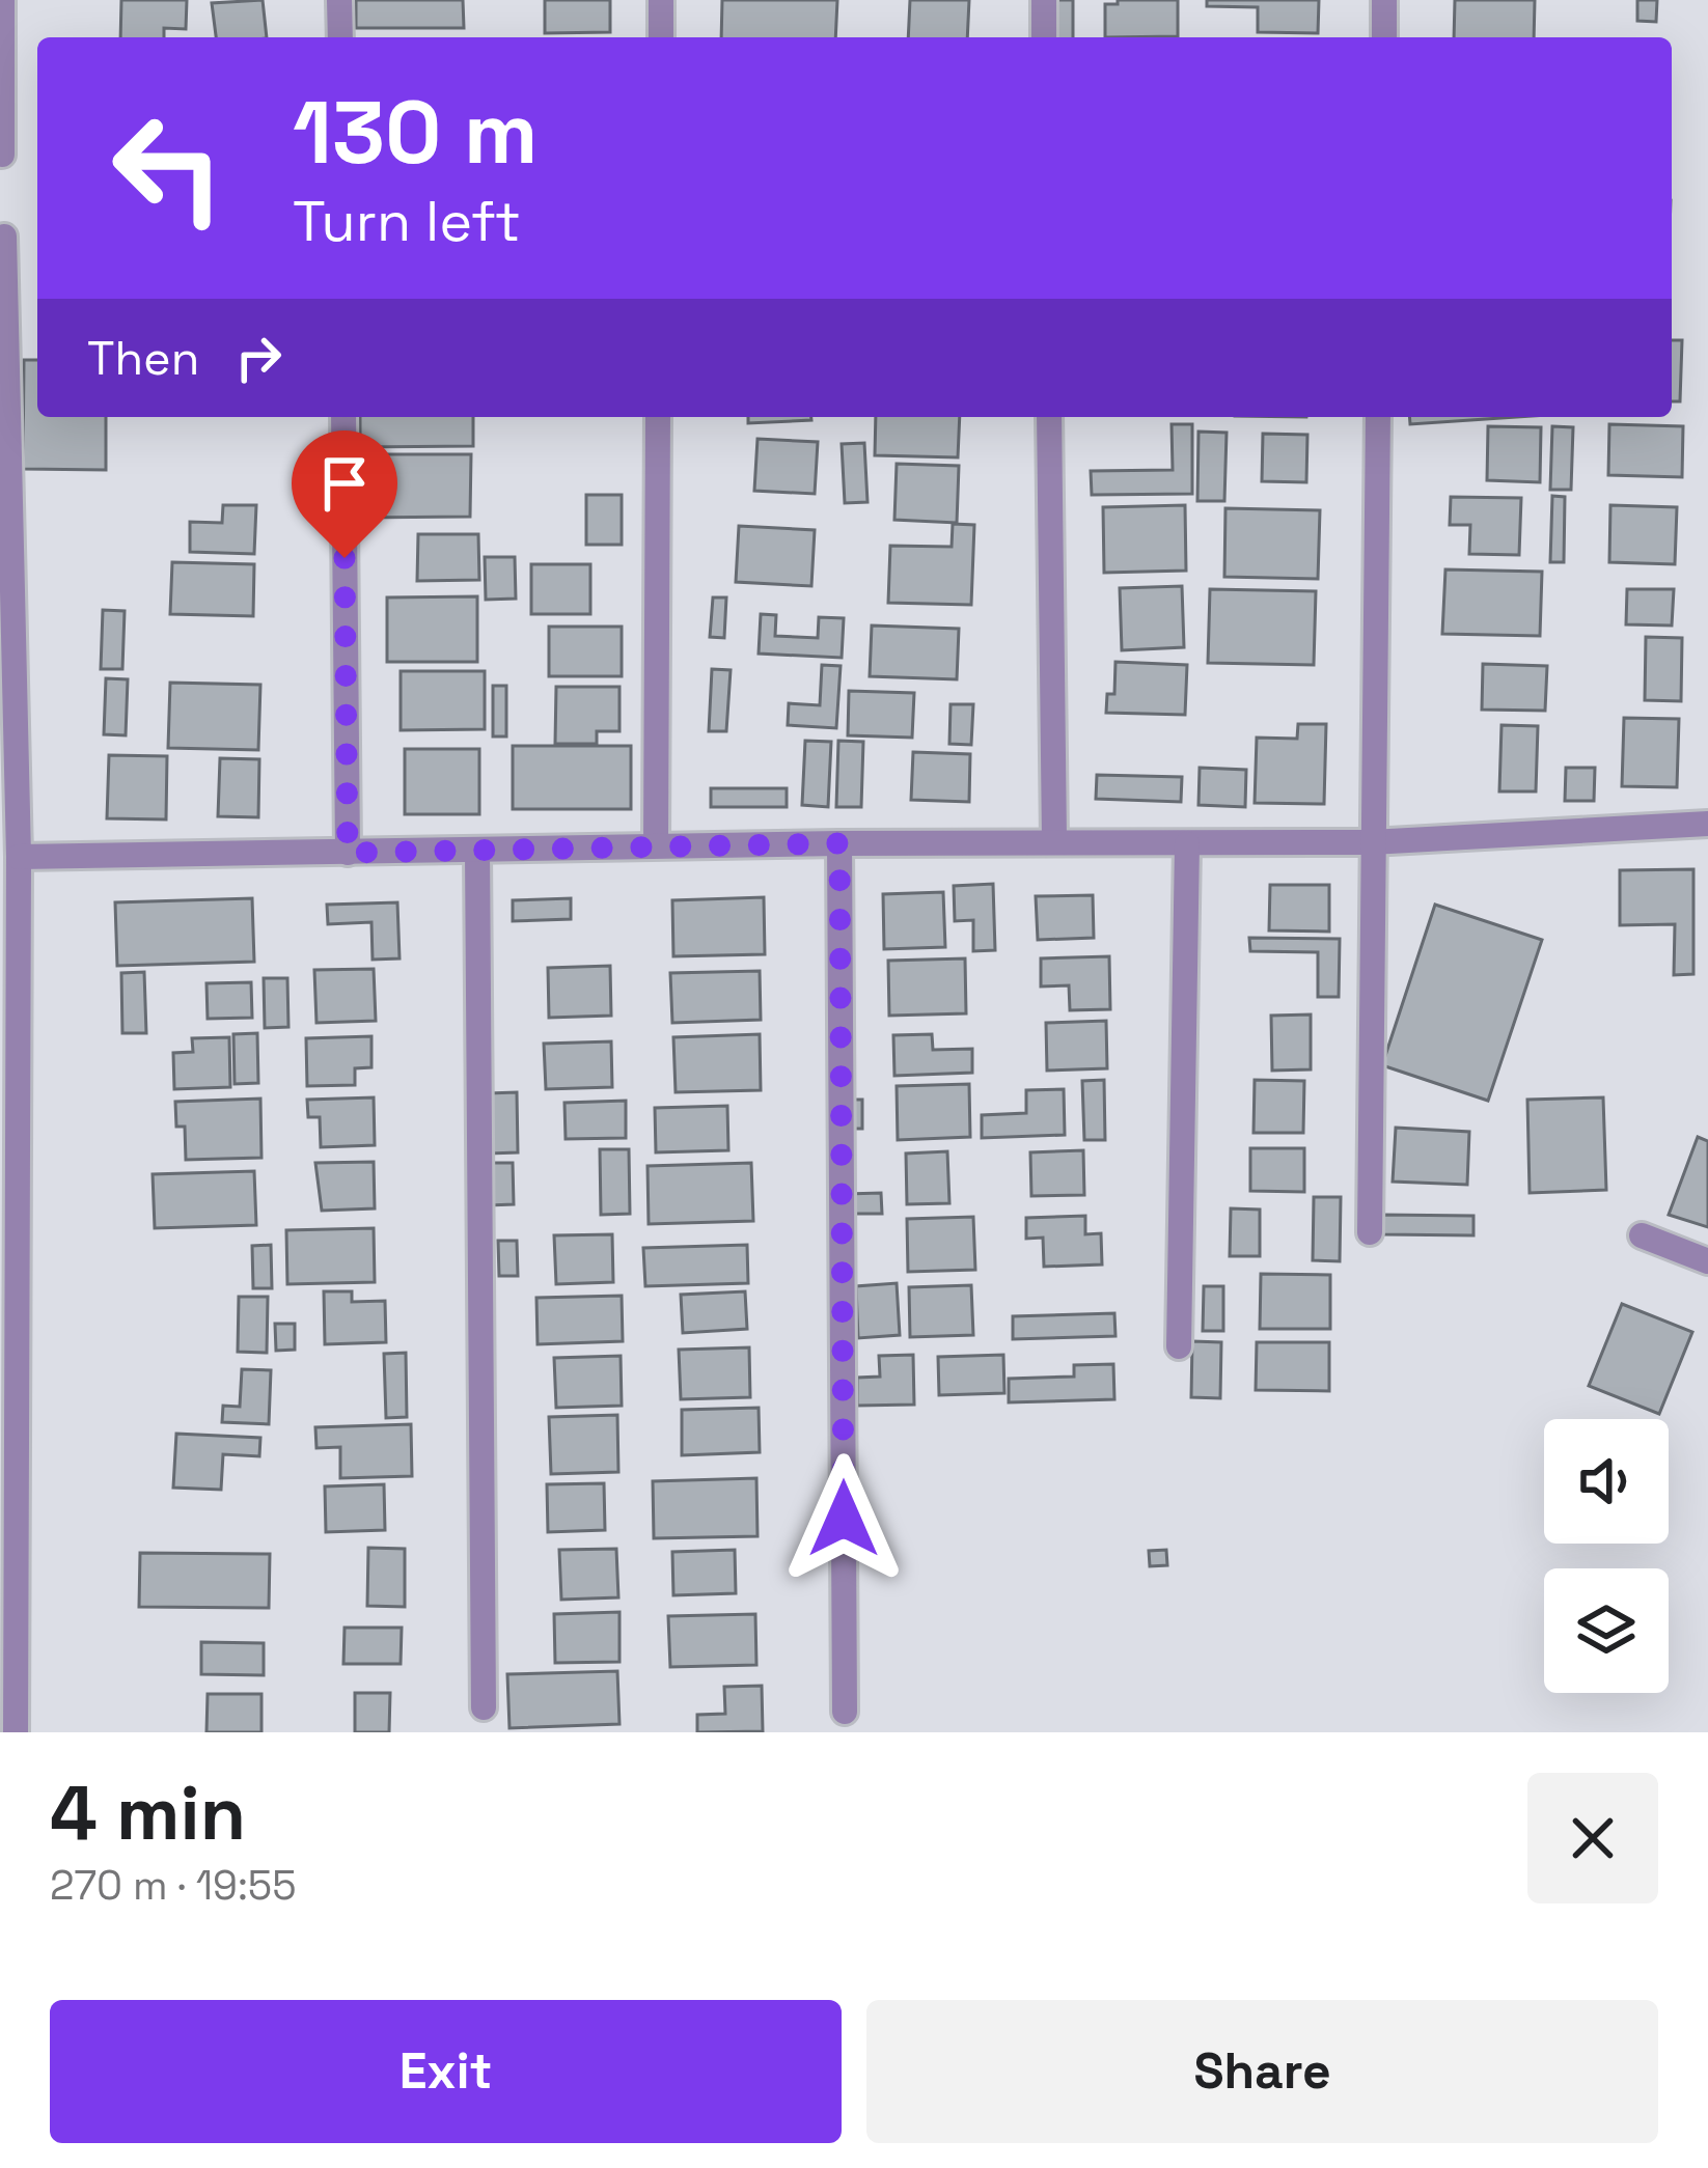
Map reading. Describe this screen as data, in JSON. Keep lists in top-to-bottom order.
{
  "page": {
    "turn": ["130 m", "Turn left"],
    "then": "Then",
    "heading": ["4 min", "270 m · 19:55"],
    "buttons": ["Exit", "Share"]
  }
}
